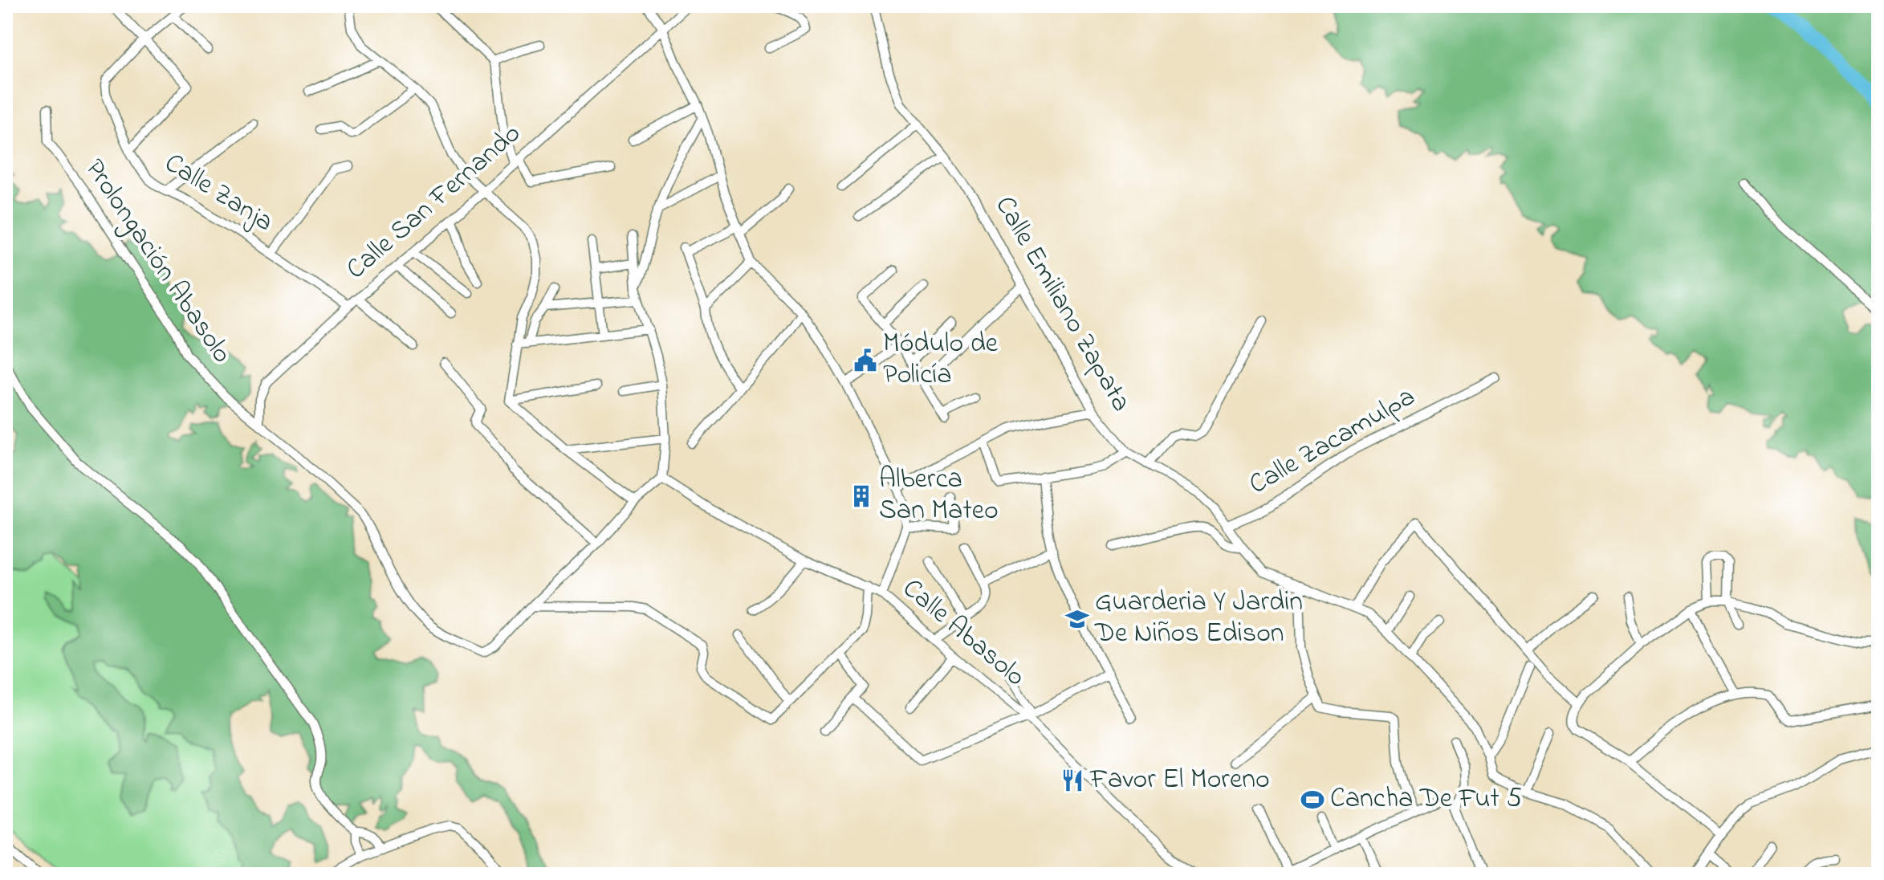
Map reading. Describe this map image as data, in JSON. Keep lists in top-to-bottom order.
{
  "streets": {
    "street": [
      "Calle Zanja",
      "Calle San Fernando",
      "Prolongación Abasolo",
      "Calle Emiliano Zapata",
      "Calle Zacamulpa",
      "Calle Abasolo"
    ]
  },
  "crossings": [
    ["Calle Zanja", "Calle San Fernando"],
    ["Calle San Fernando", "Prolongación Abasolo"],
    ["Calle Emiliano Zapata", "Calle Zacamulpa"]
  ],
  "places": {
    "public building": ["Módulo de Policía"],
    "building": ["Alberca San Mateo"],
    "school or university": ["Guarderia Y Jardin De Niños Edison"],
    "restaurant": ["Favor El Moreno"],
    "sports": ["Cancha De Fut 5"]
  }
}
